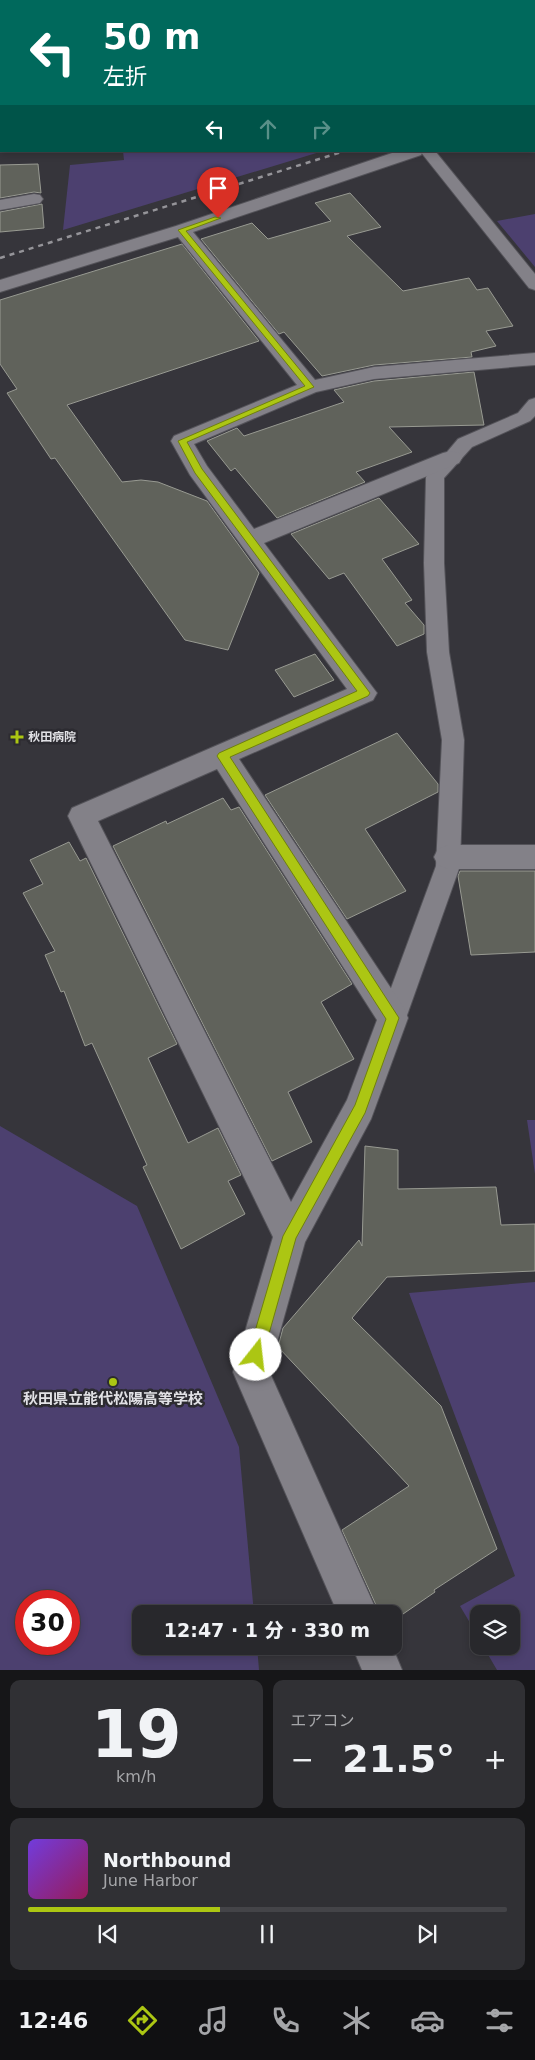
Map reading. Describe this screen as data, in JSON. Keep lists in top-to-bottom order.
{
  "places": {
    "health": ["秋田病院"],
    "other": ["秋田県立能代松陽高等学校"]
  },
  "page": {
    "turn": ["50 m", "左折"],
    "limit": "30",
    "trip": "12:47 · 1 分 · 330 m",
    "tile": [
      ["19", "km/h"],
      "エアコン"
    ],
    "heat": ["−", "21.5°", "+"],
    "song": ["Northbound", "June Harbor"],
    "tabs": "12:46"
  }
}
